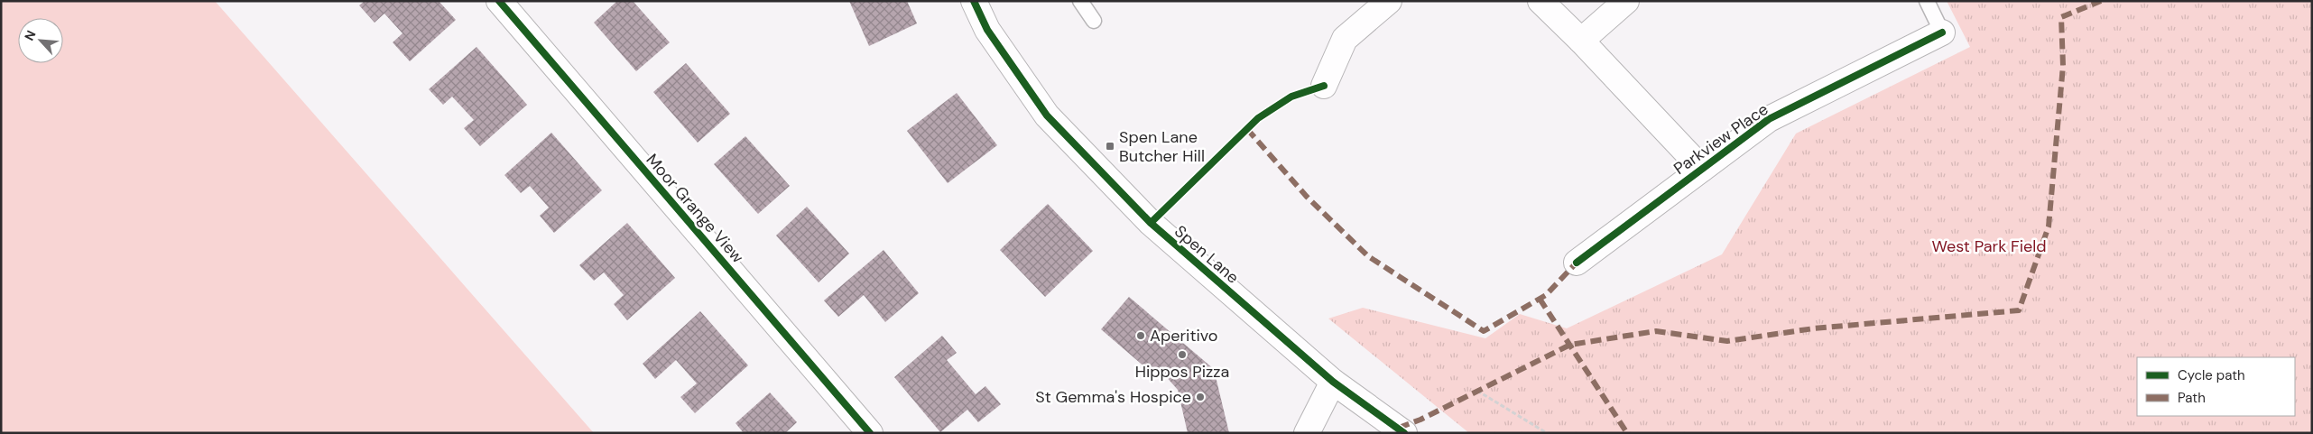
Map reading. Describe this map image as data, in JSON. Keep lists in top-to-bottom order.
{
  "streets": {
    "street": ["Parkview Place", "Moor Grange View", "Spen Lane"]
  },
  "parks": ["West Park Field"],
  "places": {
    "transit": ["Spen Lane Butcher Hill"],
    "other": ["Aperitivo", "Hippos Pizza", "St Gemma's Hospice"]
  },
  "legend": ["Cycle path", "Path"],
  "north": "top left"
}
